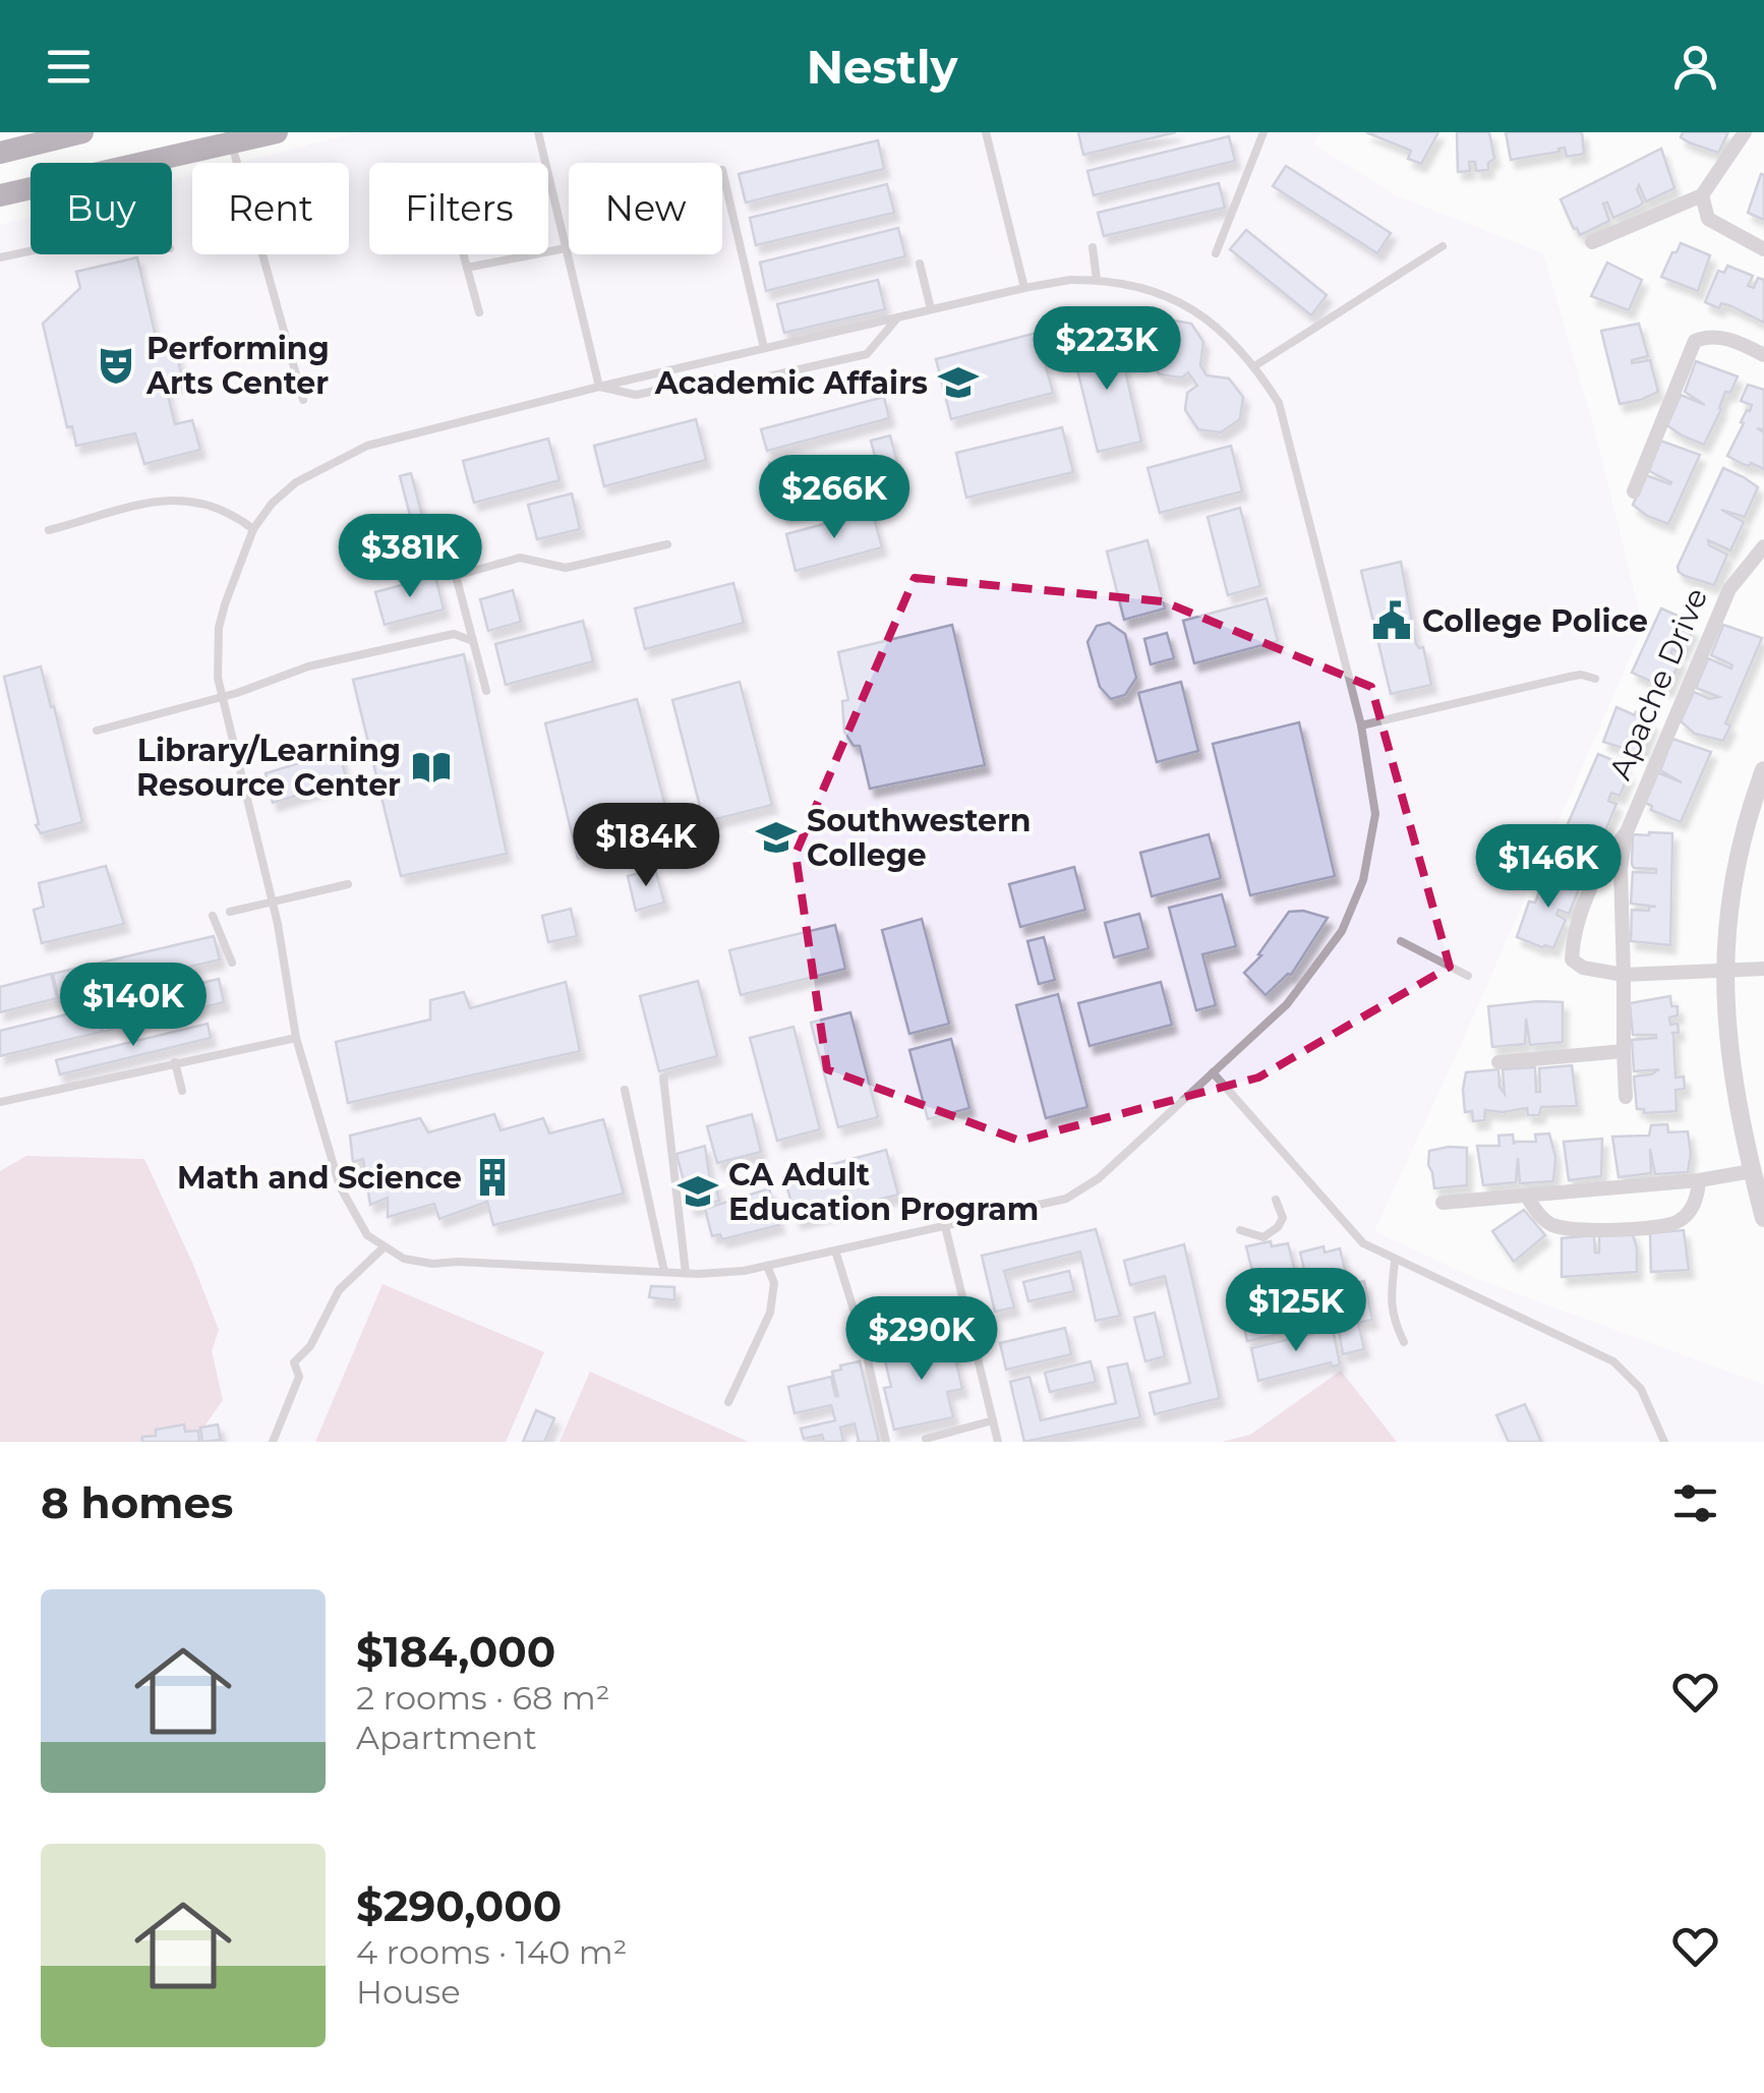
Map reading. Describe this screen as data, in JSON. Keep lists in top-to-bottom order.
{
  "streets": {
    "street": ["Apache Drive"]
  },
  "places": {
    "theatre": ["Performing Arts Center"],
    "school or university": ["Academic Affairs", "Southwestern College", "CA Adult Education Program"],
    "public building": ["College Police"],
    "library": ["Library/Learning Resource Center"],
    "building": ["Math and Science"]
  },
  "page": {
    "header": "Nestly",
    "chip": [
      "Buy",
      "Rent",
      "Filters",
      "New"
    ],
    "price": [
      "$223K",
      "$266K",
      "$381K",
      "$184K",
      "$146K",
      "$140K",
      "$125K",
      "$290K"
    ],
    "heading": "8 homes",
    "list": [
      {
        "name": "$184,000",
        "note": "2 rooms · 68 m² · Apartment"
      },
      {
        "name": "$290,000",
        "note": "4 rooms · 140 m² · House"
      }
    ]
  }
}
